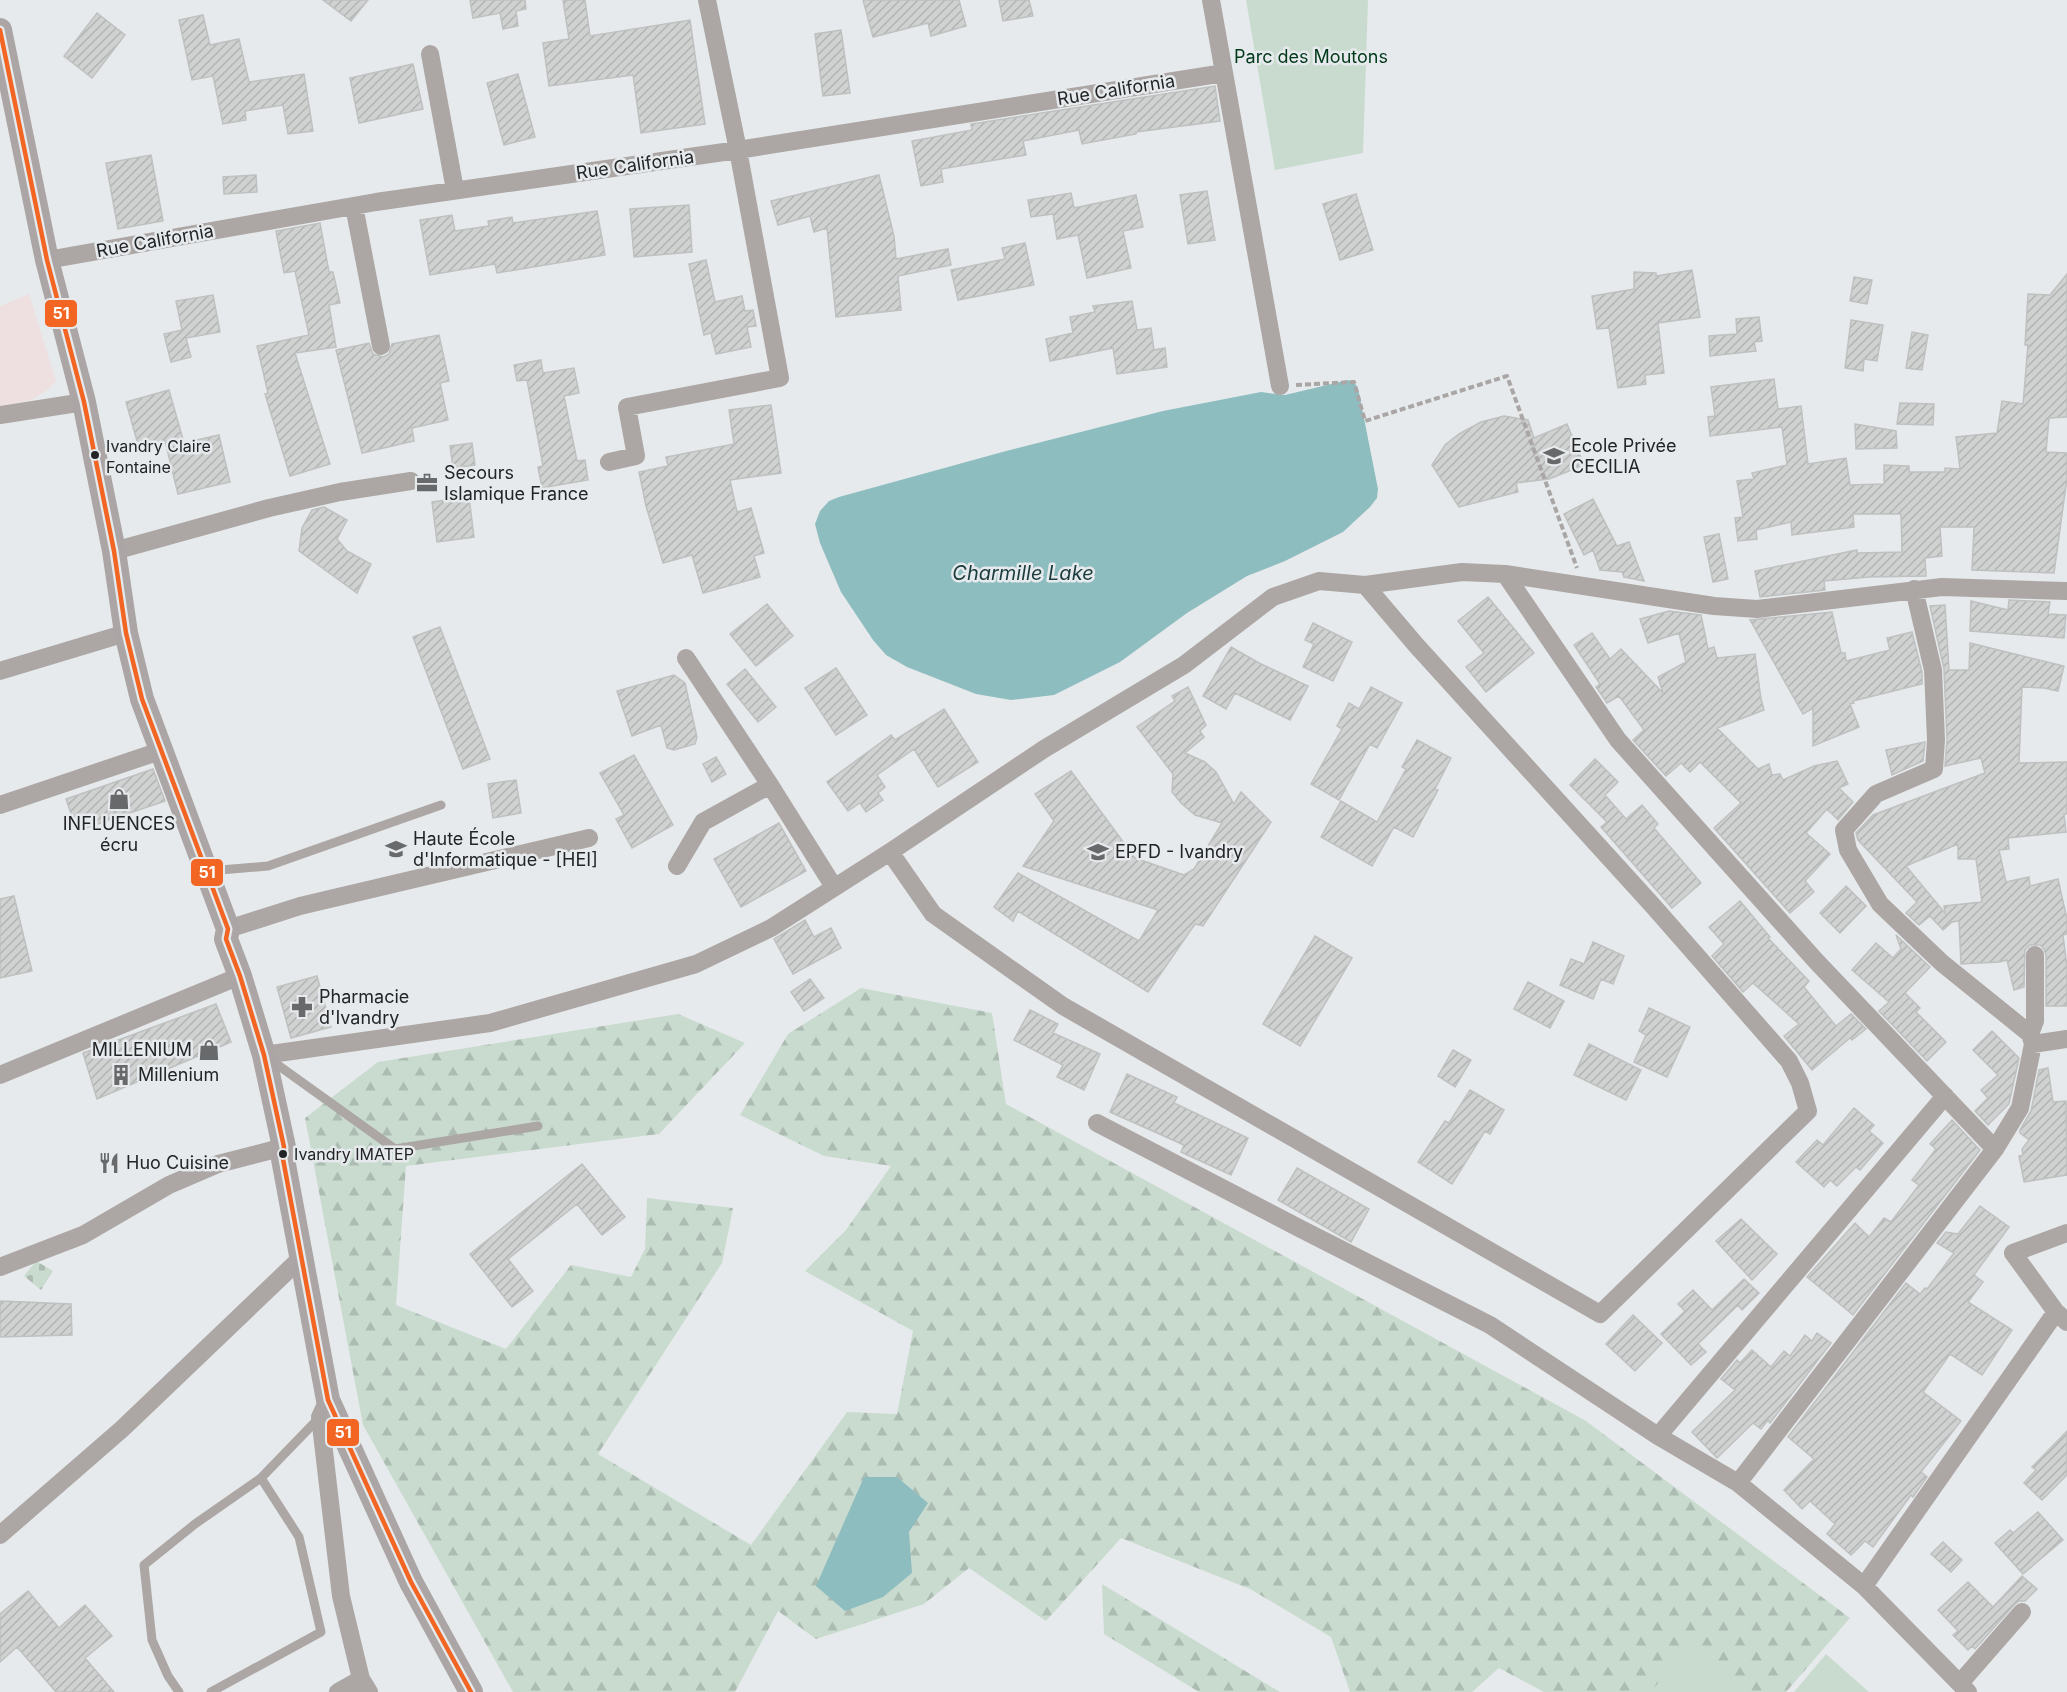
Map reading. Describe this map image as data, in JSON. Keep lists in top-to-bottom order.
{
  "streets": {
    "street": ["Rue California"]
  },
  "water": ["Charmille Lake"],
  "parks": ["Parc des Moutons"],
  "places": {
    "other": ["Ivandry Claire Fontaine", "Ivandry IMATEP"],
    "school or university": ["Ecole Privée CECILIA", "Haute École d'Informatique - [HEI]", "EPFD - Ivandry"],
    "office": ["Secours Islamique France"],
    "shop": ["INFLUENCES écru", "MILLENIUM"],
    "pharmacy": ["Pharmacie d'Ivandry"],
    "building": ["Millenium"],
    "restaurant": ["Huo Cuisine"]
  },
  "lines": ["transit line 51"]
}
